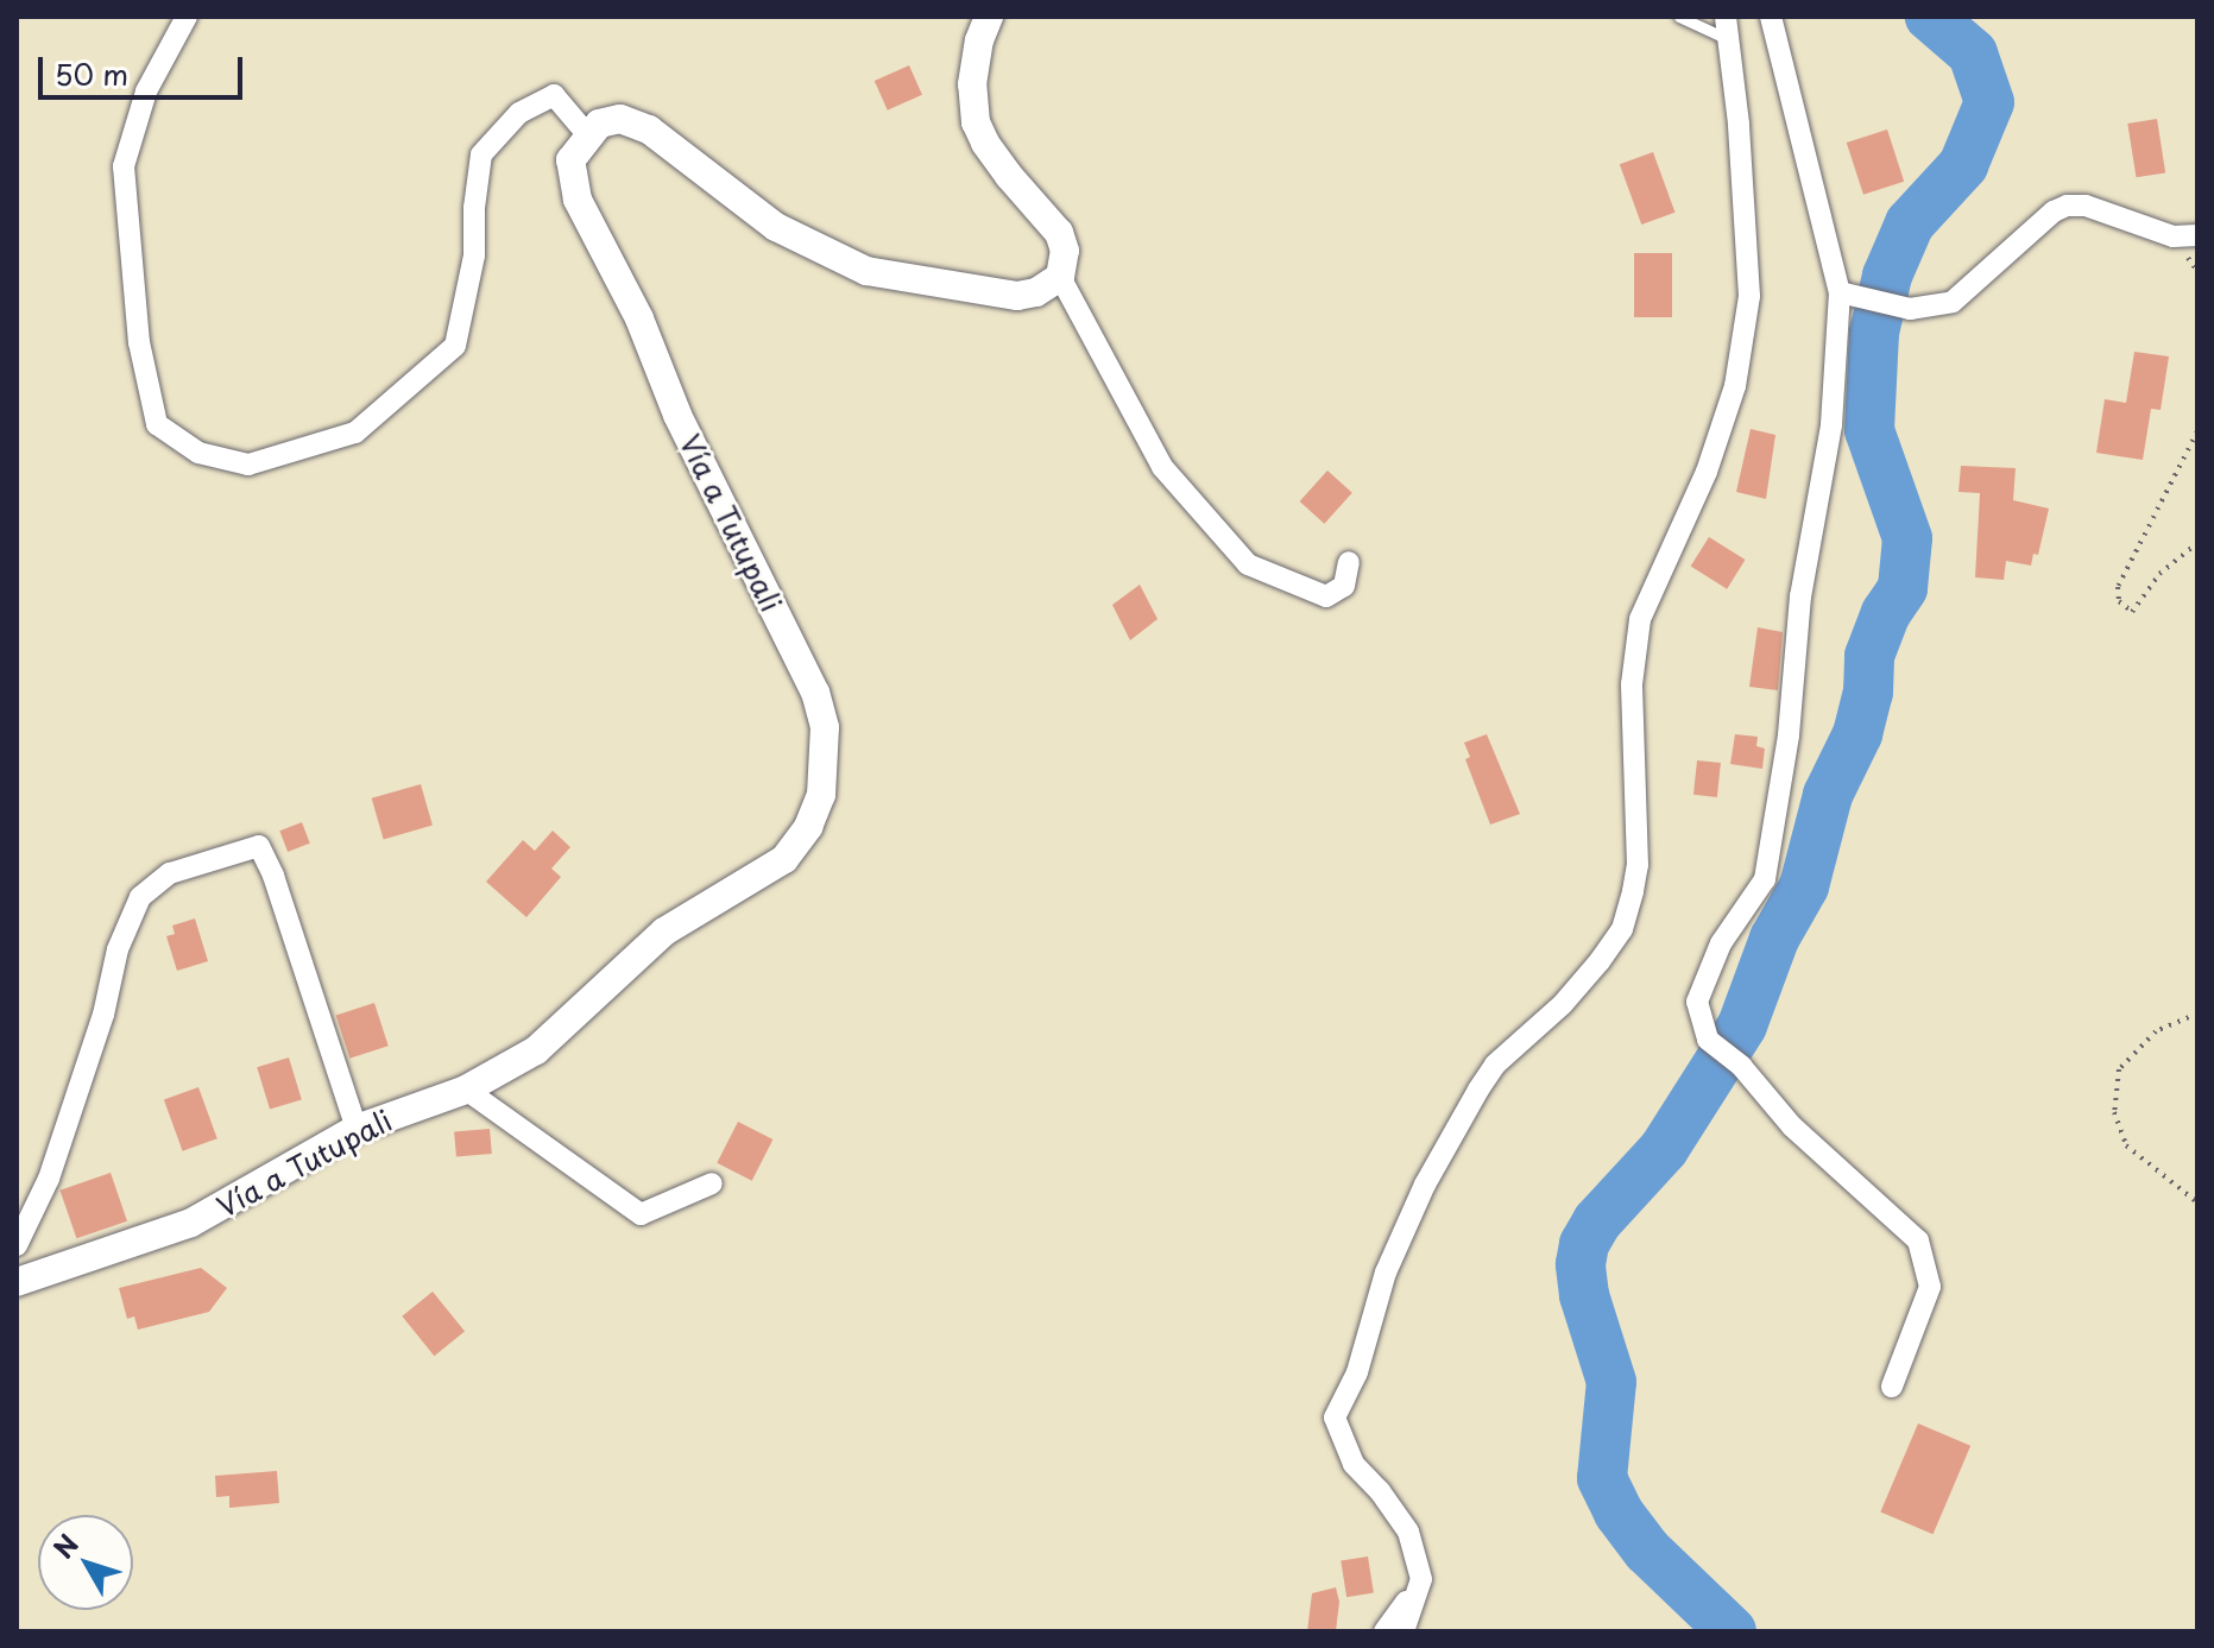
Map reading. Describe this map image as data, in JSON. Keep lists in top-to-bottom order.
{
  "streets": {
    "street": ["Vía a Tutupali"]
  },
  "scale_bar": "50 m",
  "north": "top left"
}
